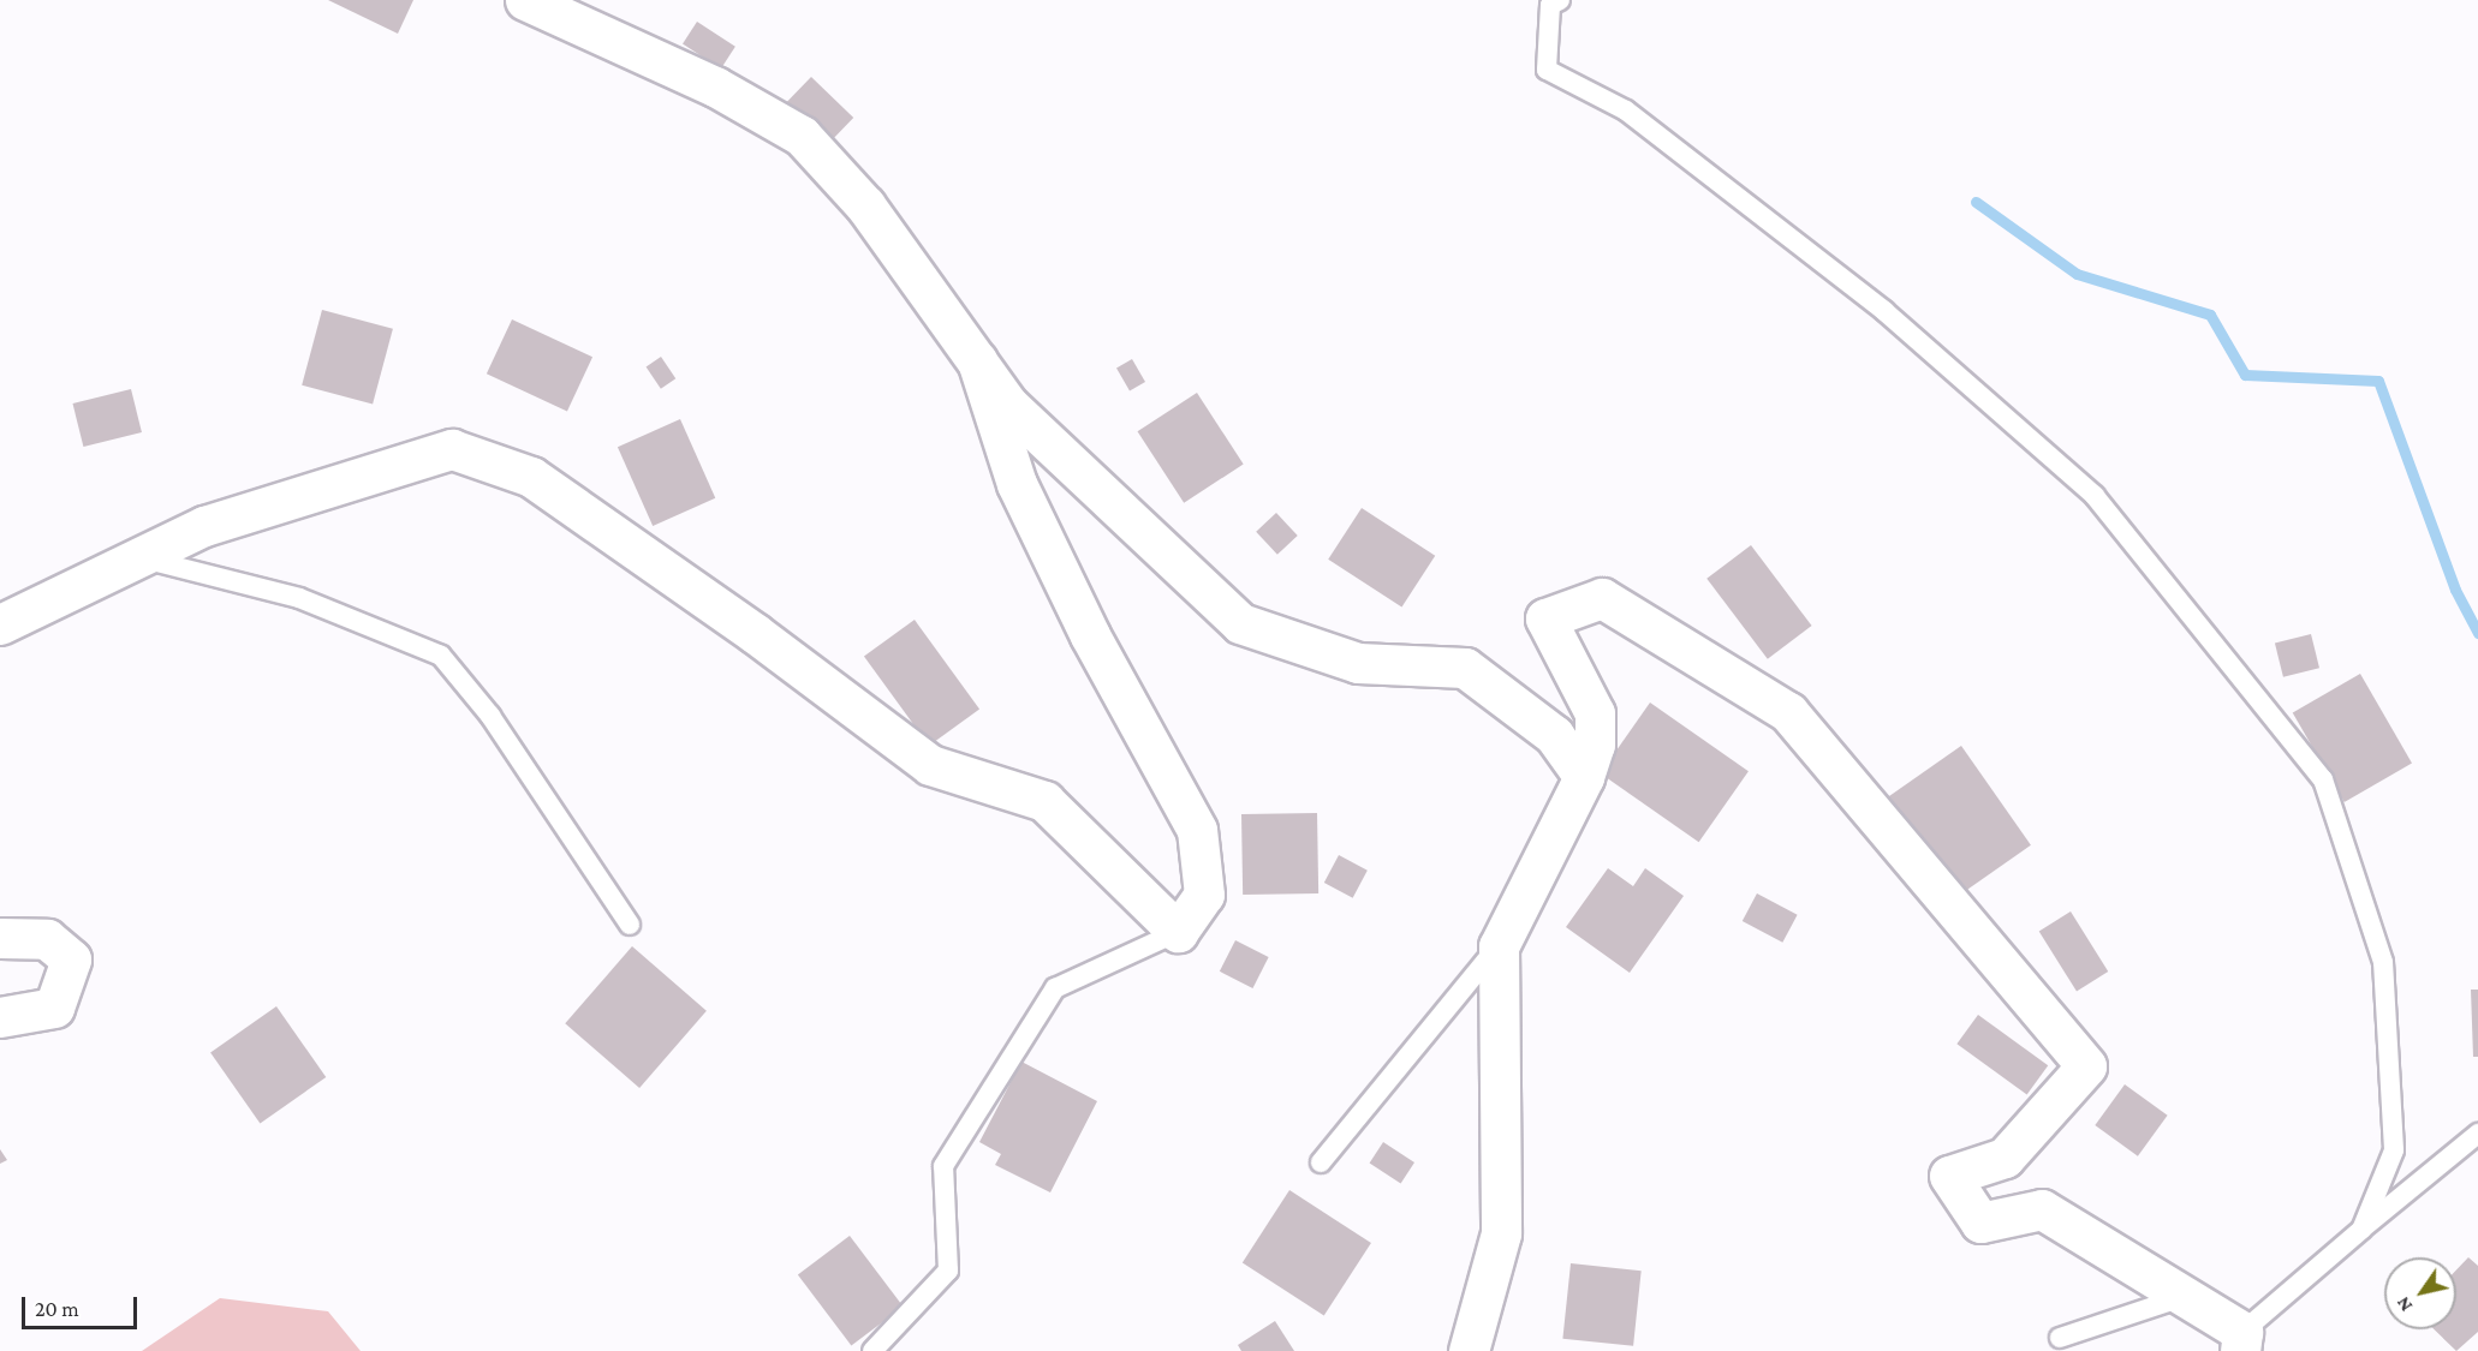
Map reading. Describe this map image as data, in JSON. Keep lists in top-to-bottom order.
{
  "scale_bar": "20 m",
  "north": "bottom left"
}
